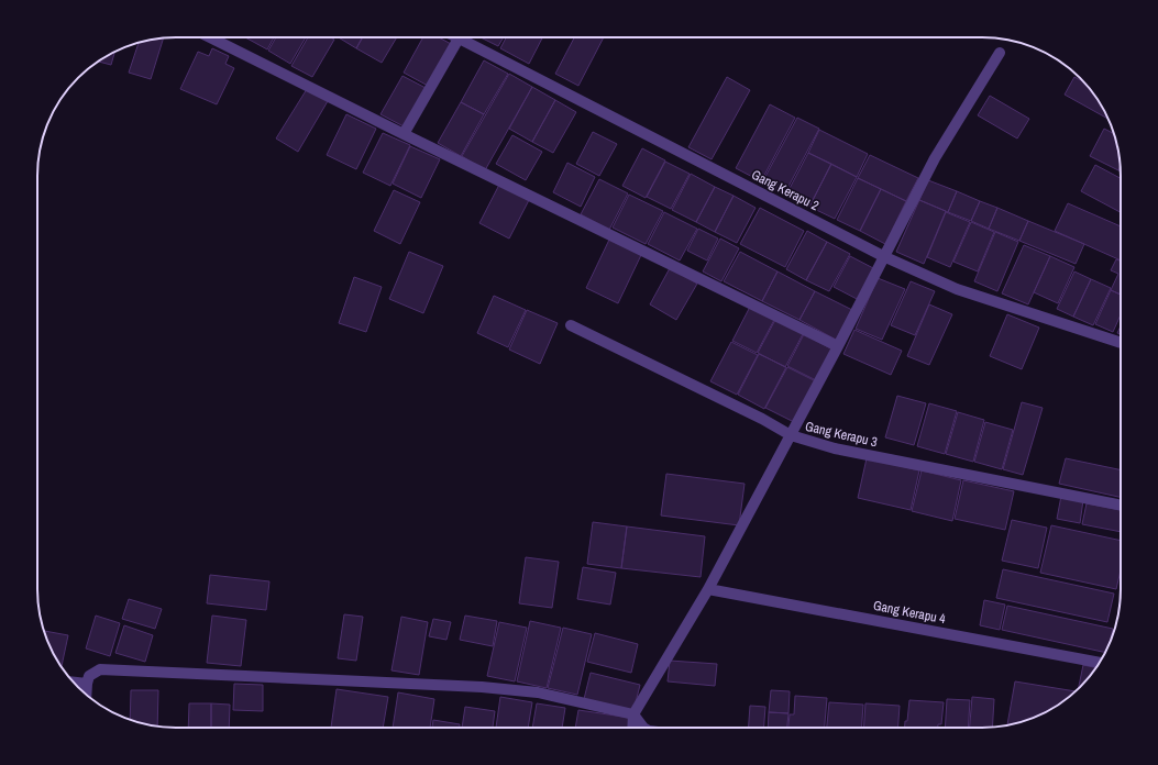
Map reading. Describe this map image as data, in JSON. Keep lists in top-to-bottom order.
{
  "streets": {
    "street": ["Gang Kerapu 2", "Gang Kerapu 3", "Gang Kerapu 4"]
  }
}
